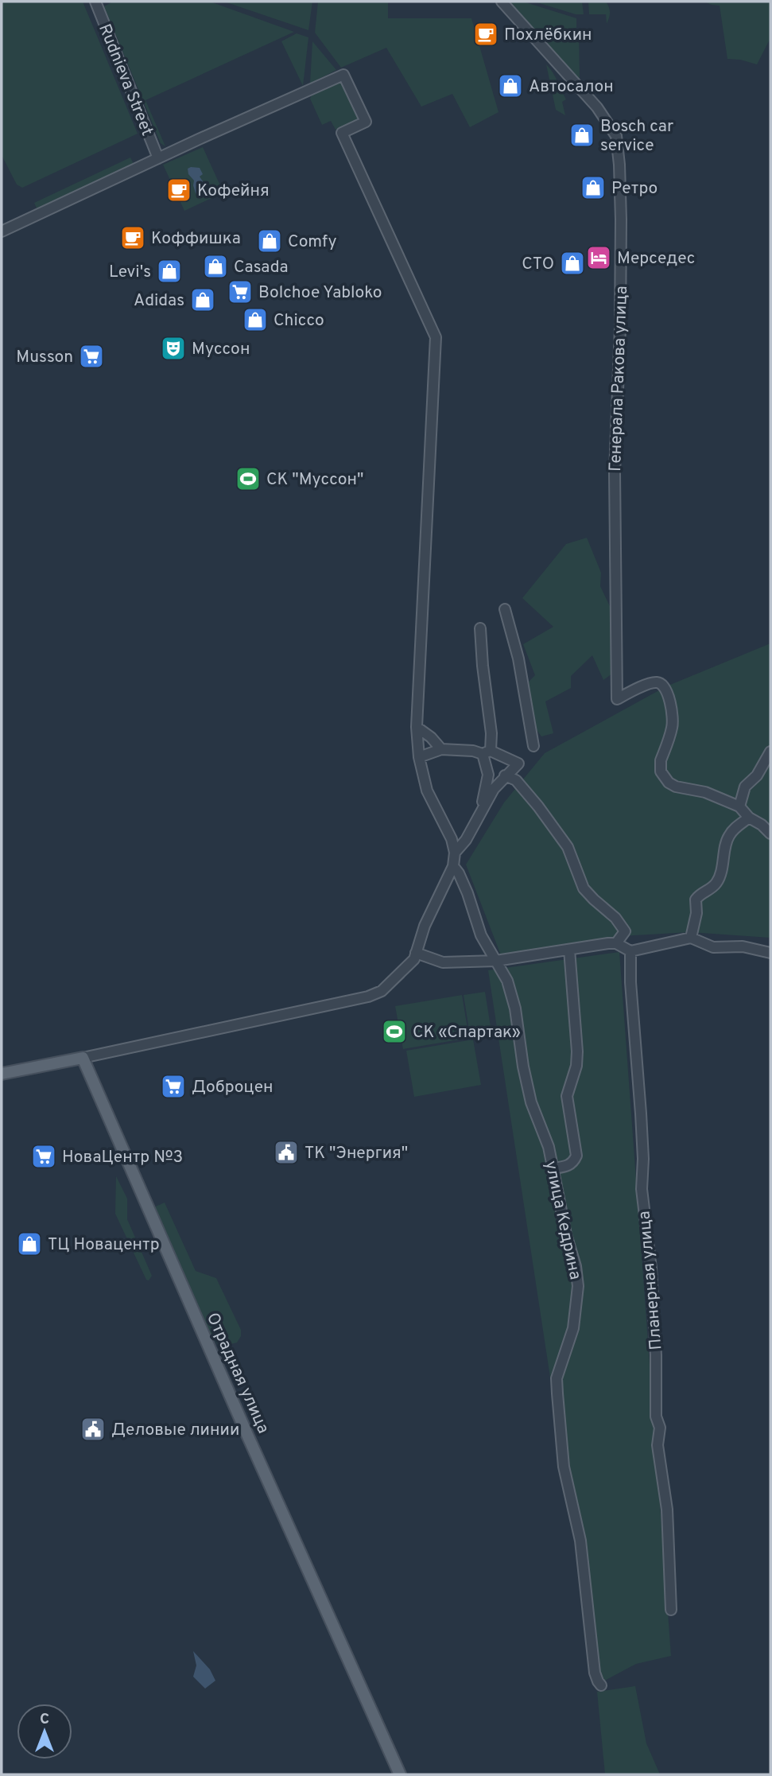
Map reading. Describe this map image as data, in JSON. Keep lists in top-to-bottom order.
{
  "streets": {
    "main road": ["Отрадная улица"],
    "street": [
      "Rudnieva Street",
      "Генерала Ракова улица",
      "улица Кедрина",
      "Планерная улица"
    ]
  },
  "places": {
    "cafe": ["Похлёбкин", "Кофейня", "Коффишка"],
    "shop": [
      "Автосалон",
      "Bosch car service",
      "Ретро",
      "Comfy",
      "СТО",
      "Casada",
      "Levi's",
      "Adidas",
      "Chicco",
      "ТЦ Новацентр"
    ],
    "hotel": ["Мерседес"],
    "supermarket": [
      "Bolchoe Yabloko",
      "Musson",
      "Доброцен",
      "НоваЦентр №3"
    ],
    "theatre": ["Муссон"],
    "sports": ["СК \"Муссон\"", "СК «Спартак»"],
    "public building": ["ТК \"Энергия\"", "Деловые линии"]
  },
  "north": "top"
}
